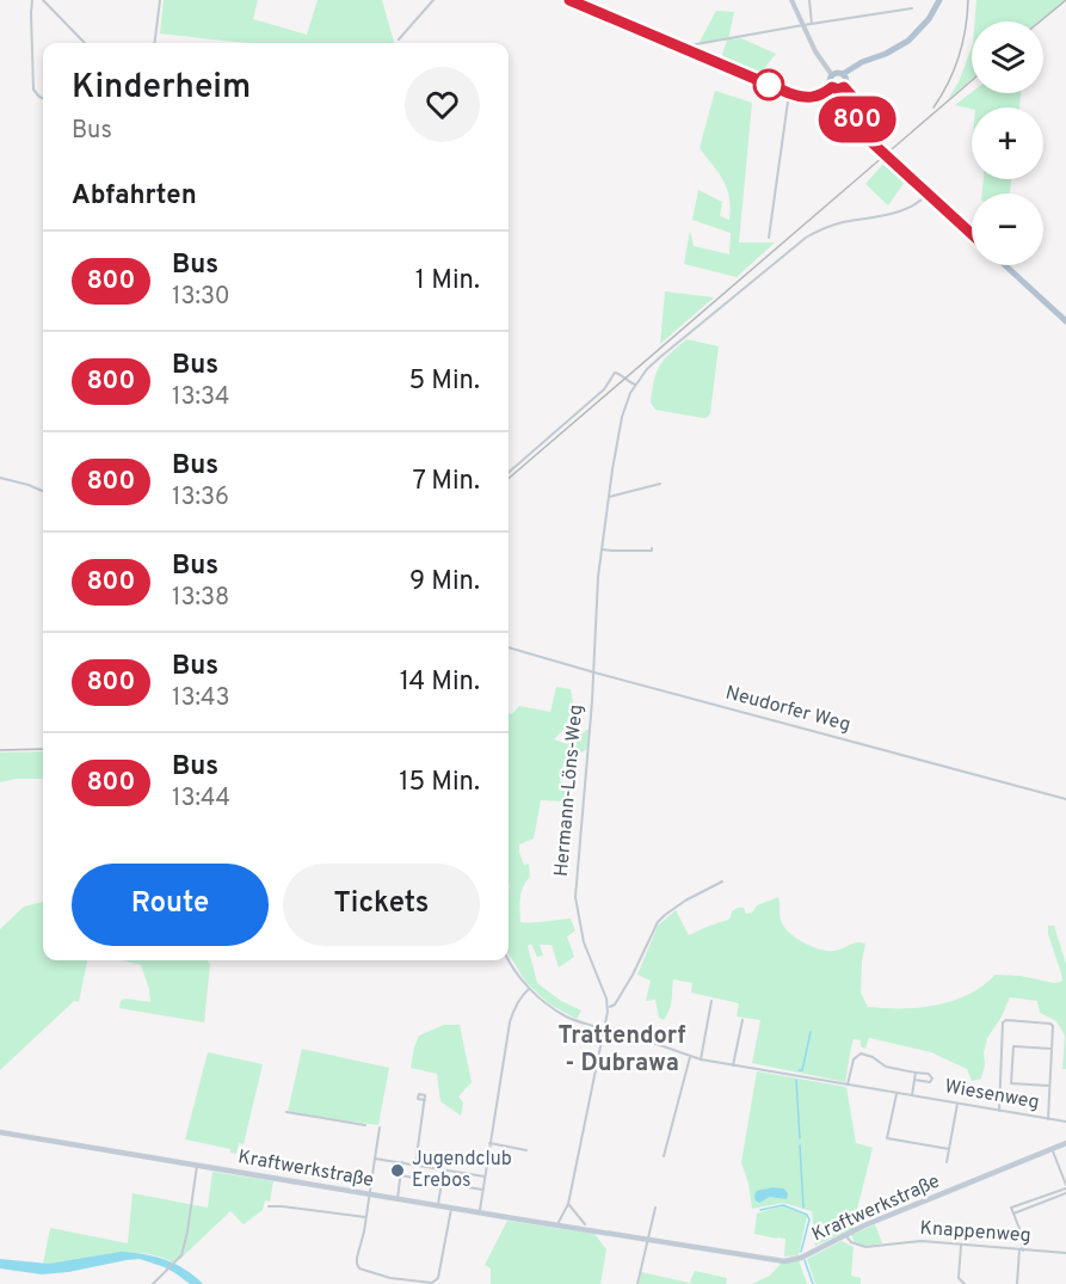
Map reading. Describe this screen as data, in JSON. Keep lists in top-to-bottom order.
{
  "streets": {
    "main road": ["Kraftwerkstraße"],
    "street": [
      "Neudorfer Weg",
      "Hermann-Löns-Weg",
      "Wiesenweg",
      "Knappenweg"
    ]
  },
  "crossings": [
    ["Neudorfer Weg", "Hermann-Löns-Weg"],
    ["Kraftwerkstraße", "Knappenweg"]
  ],
  "districts": ["Trattendorf - Dubrawa"],
  "places": ["Jugendclub Erebos"],
  "lines": ["bus line 800"],
  "page": {
    "on_map": "800",
    "map_buttons": ["+", "−"],
    "heading": [
      ["Kinderheim", "Bus"],
      "Abfahrten"
    ],
    "list": [
      {
        "mark": "800",
        "name": "Bus",
        "note": "13:30",
        "value": "1 Min."
      },
      {
        "mark": "800",
        "name": "Bus",
        "note": "13:34",
        "value": "5 Min."
      },
      {
        "mark": "800",
        "name": "Bus",
        "note": "13:36",
        "value": "7 Min."
      },
      {
        "mark": "800",
        "name": "Bus",
        "note": "13:38",
        "value": "9 Min."
      },
      {
        "mark": "800",
        "name": "Bus",
        "note": "13:43",
        "value": "14 Min."
      },
      {
        "mark": "800",
        "name": "Bus",
        "note": "13:44",
        "value": "15 Min."
      }
    ],
    "buttons": ["Route", "Tickets"]
  }
}
